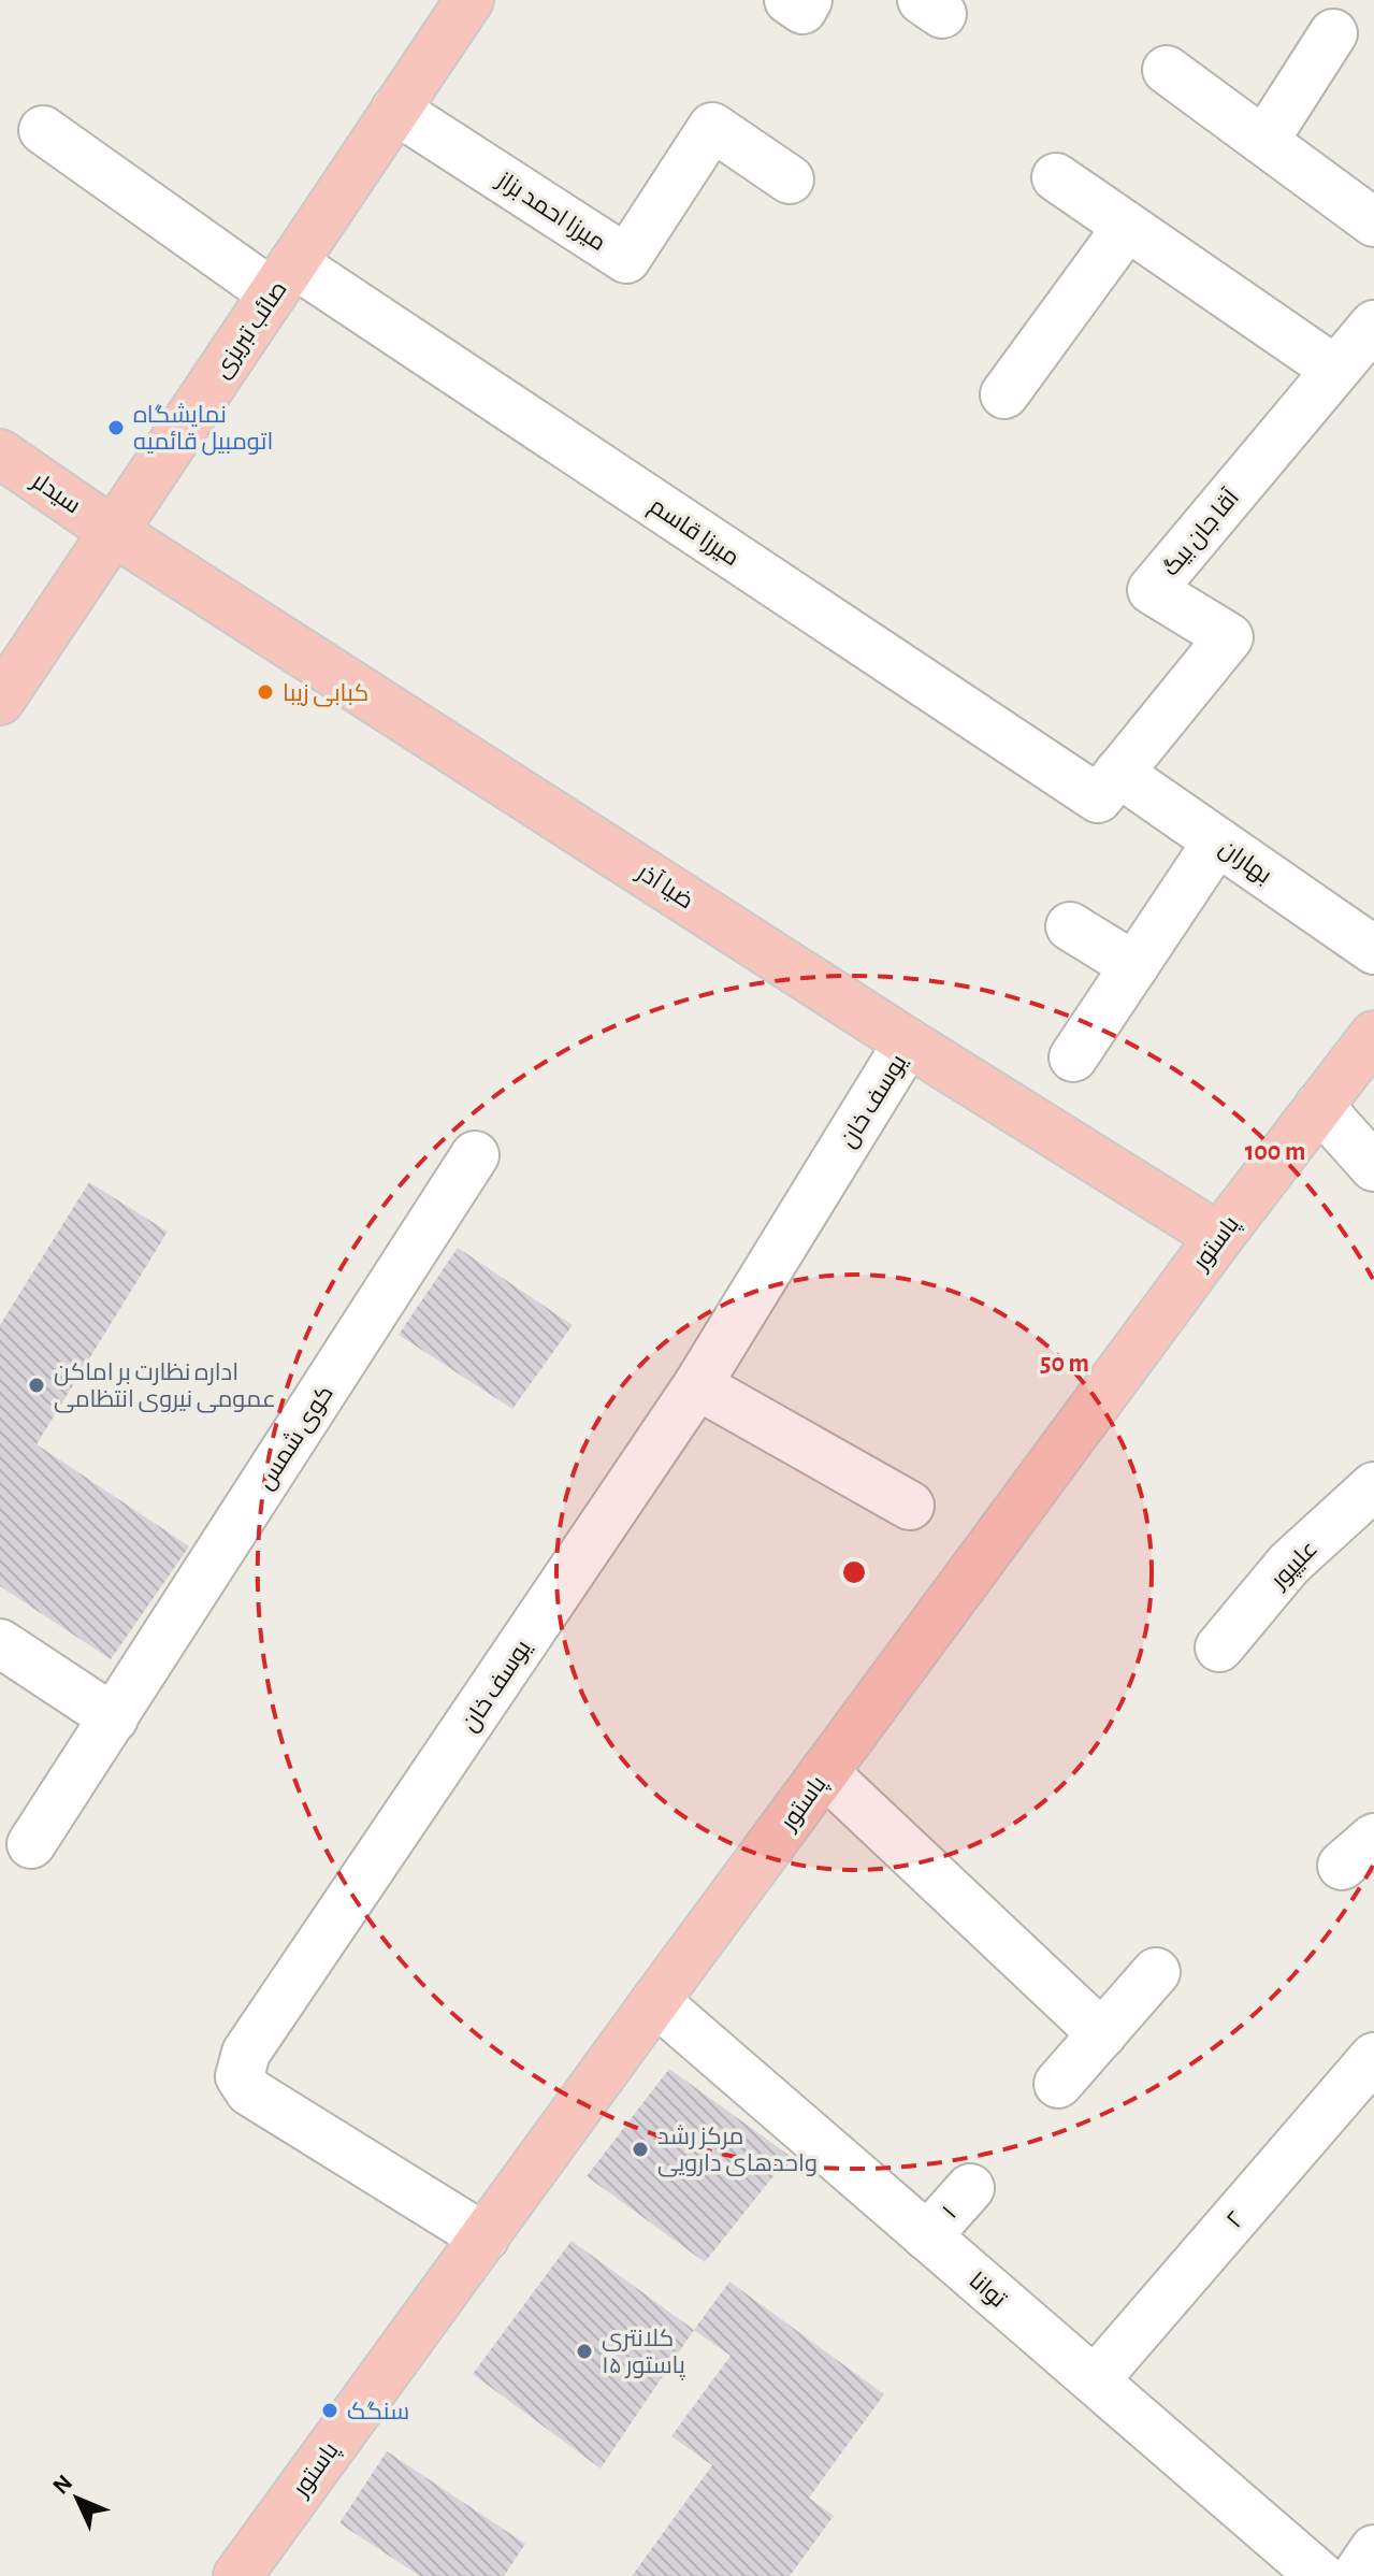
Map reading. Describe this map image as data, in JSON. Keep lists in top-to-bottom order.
{
  "streets": {
    "main road": [
      "صائب تبریزی",
      "سیدلر",
      "ضیا آذر",
      "پاستور"
    ],
    "street": [
      "میرزا احمد بزاز",
      "میرزا قاسم",
      "آقا جان بیگ",
      "بهاران",
      "یوسف خان",
      "کوی شمس",
      "علیپور",
      "۱",
      "۲",
      "توانا"
    ]
  },
  "crossings": [
    ["میرزا احمد بزاز", "صائب تبریزی"],
    ["صائب تبریزی", "سیدلر"],
    ["صائب تبریزی", "میرزا قاسم"],
    ["صائب تبریزی", "ضیا آذر"],
    ["سیدلر", "ضیا آذر"],
    ["میرزا قاسم", "آقا جان بیگ"],
    ["میرزا قاسم", "بهاران"],
    ["آقا جان بیگ", "بهاران"],
    ["ضیا آذر", "یوسف خان"],
    ["ضیا آذر", "پاستور"],
    ["یوسف خان", "پاستور"],
    ["پاستور", "توانا"],
    ["۱", "توانا"],
    ["۲", "توانا"]
  ],
  "places": [
    "نمایشگاه اتومبیل قائمیه",
    "کبابی زیبا",
    "اداره نظارت بر اماکن عمومی نیروی انتظامی",
    "مرکز رشد واحدهای دارویی",
    "کلانتری ۱۵ پاستور",
    "سنگک"
  ],
  "north": "top left",
  "rings": ["100 m", "50 m"]
}
